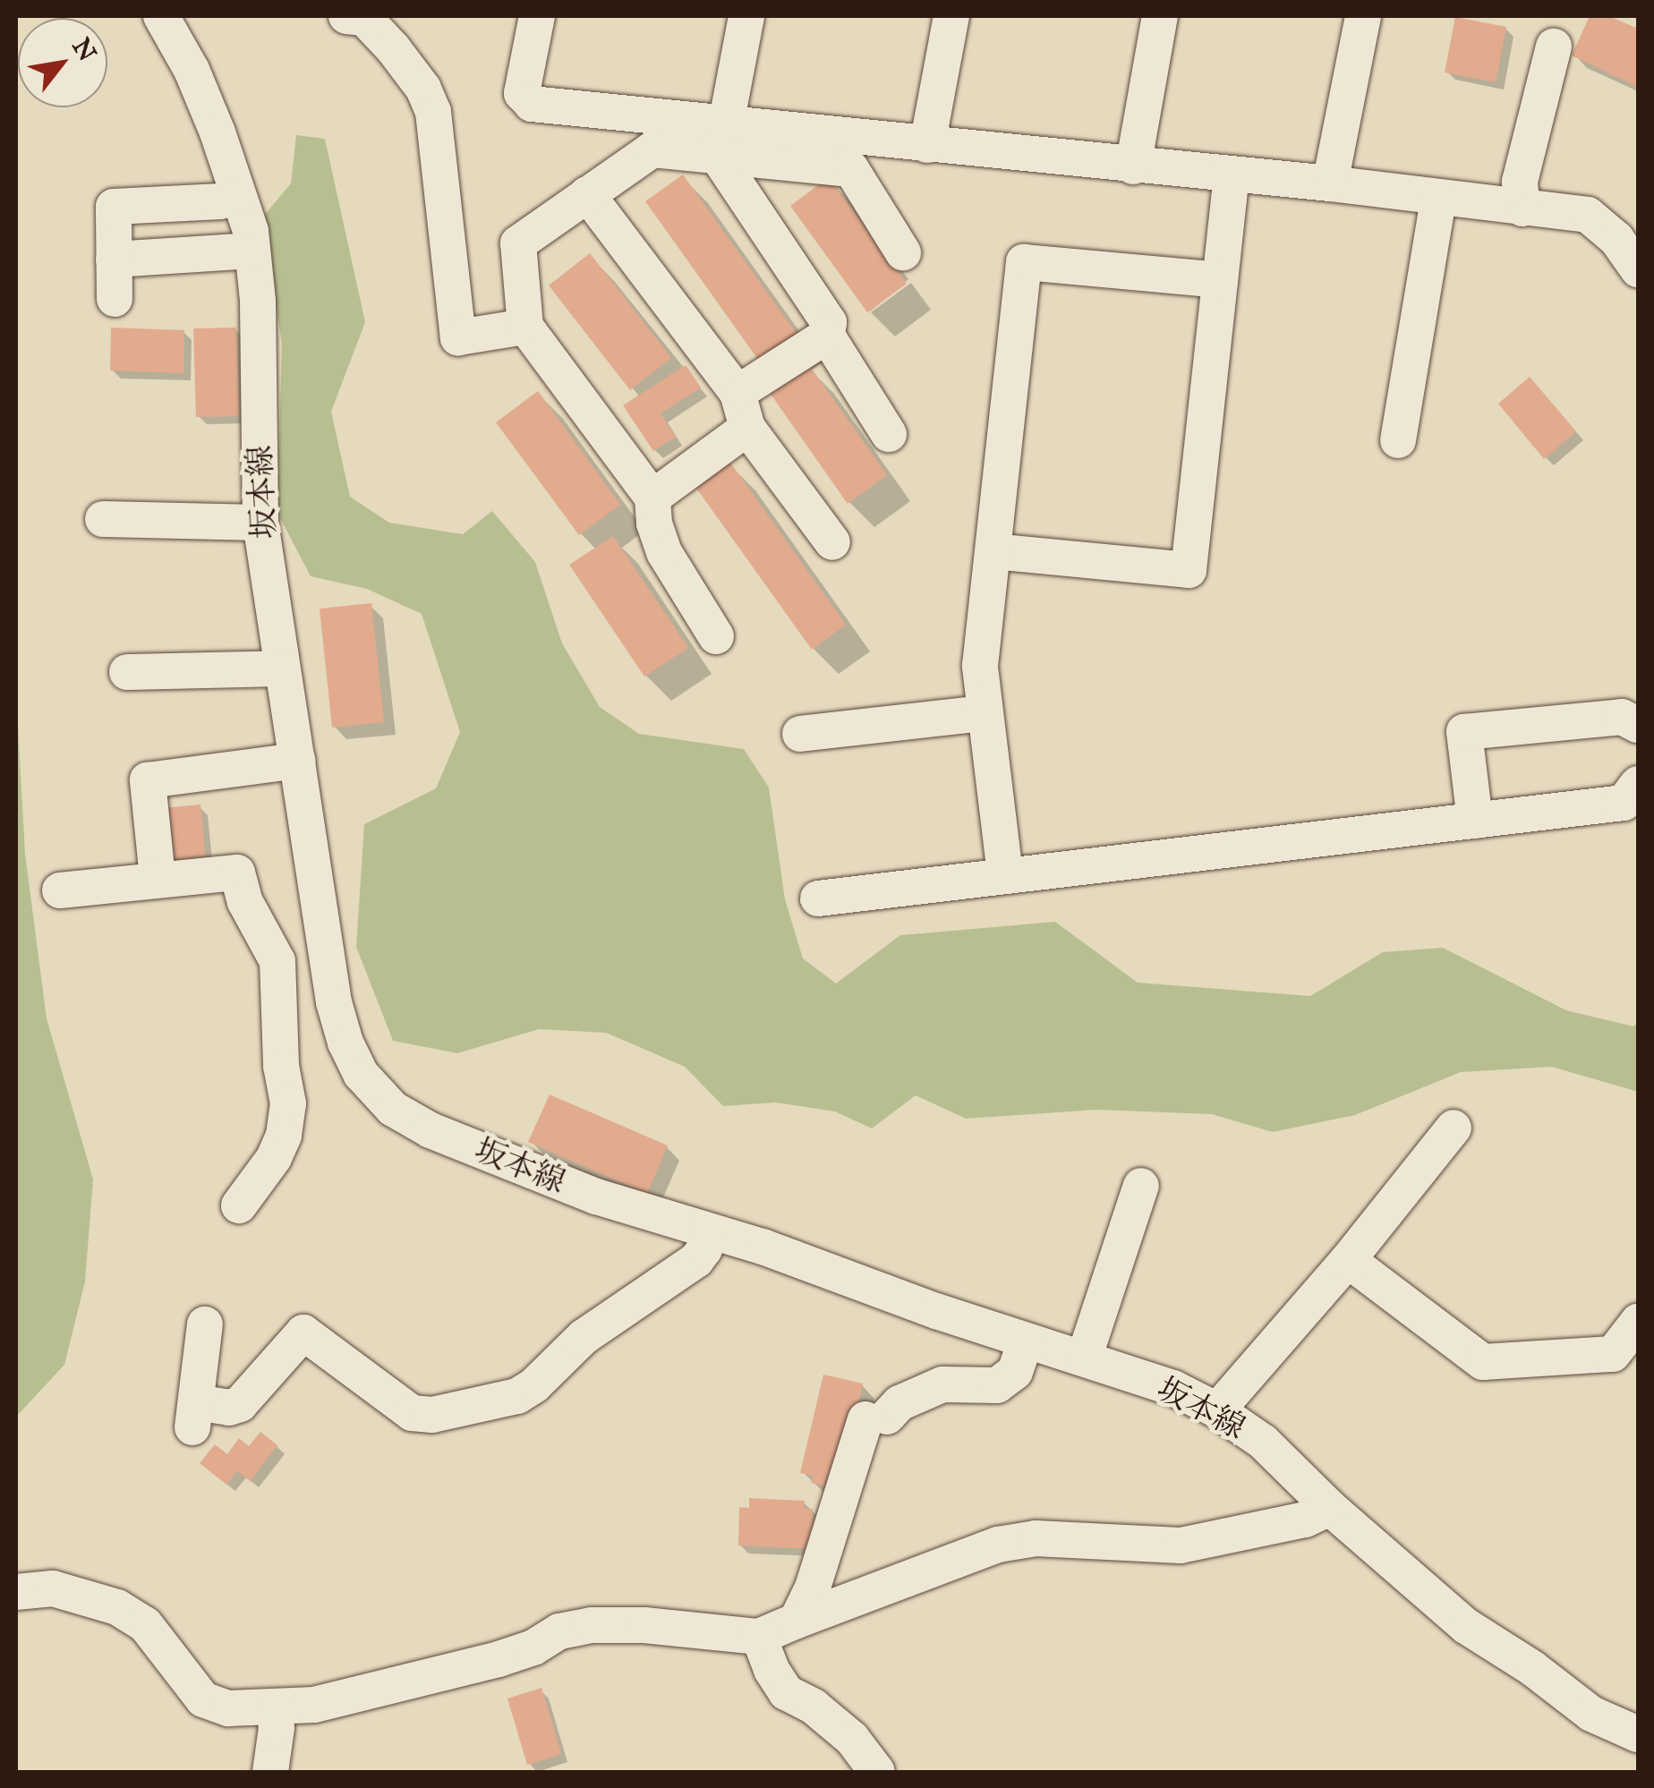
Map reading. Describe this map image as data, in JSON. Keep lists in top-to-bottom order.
{
  "streets": {
    "street": ["坂本線"]
  },
  "north": "top right"
}
